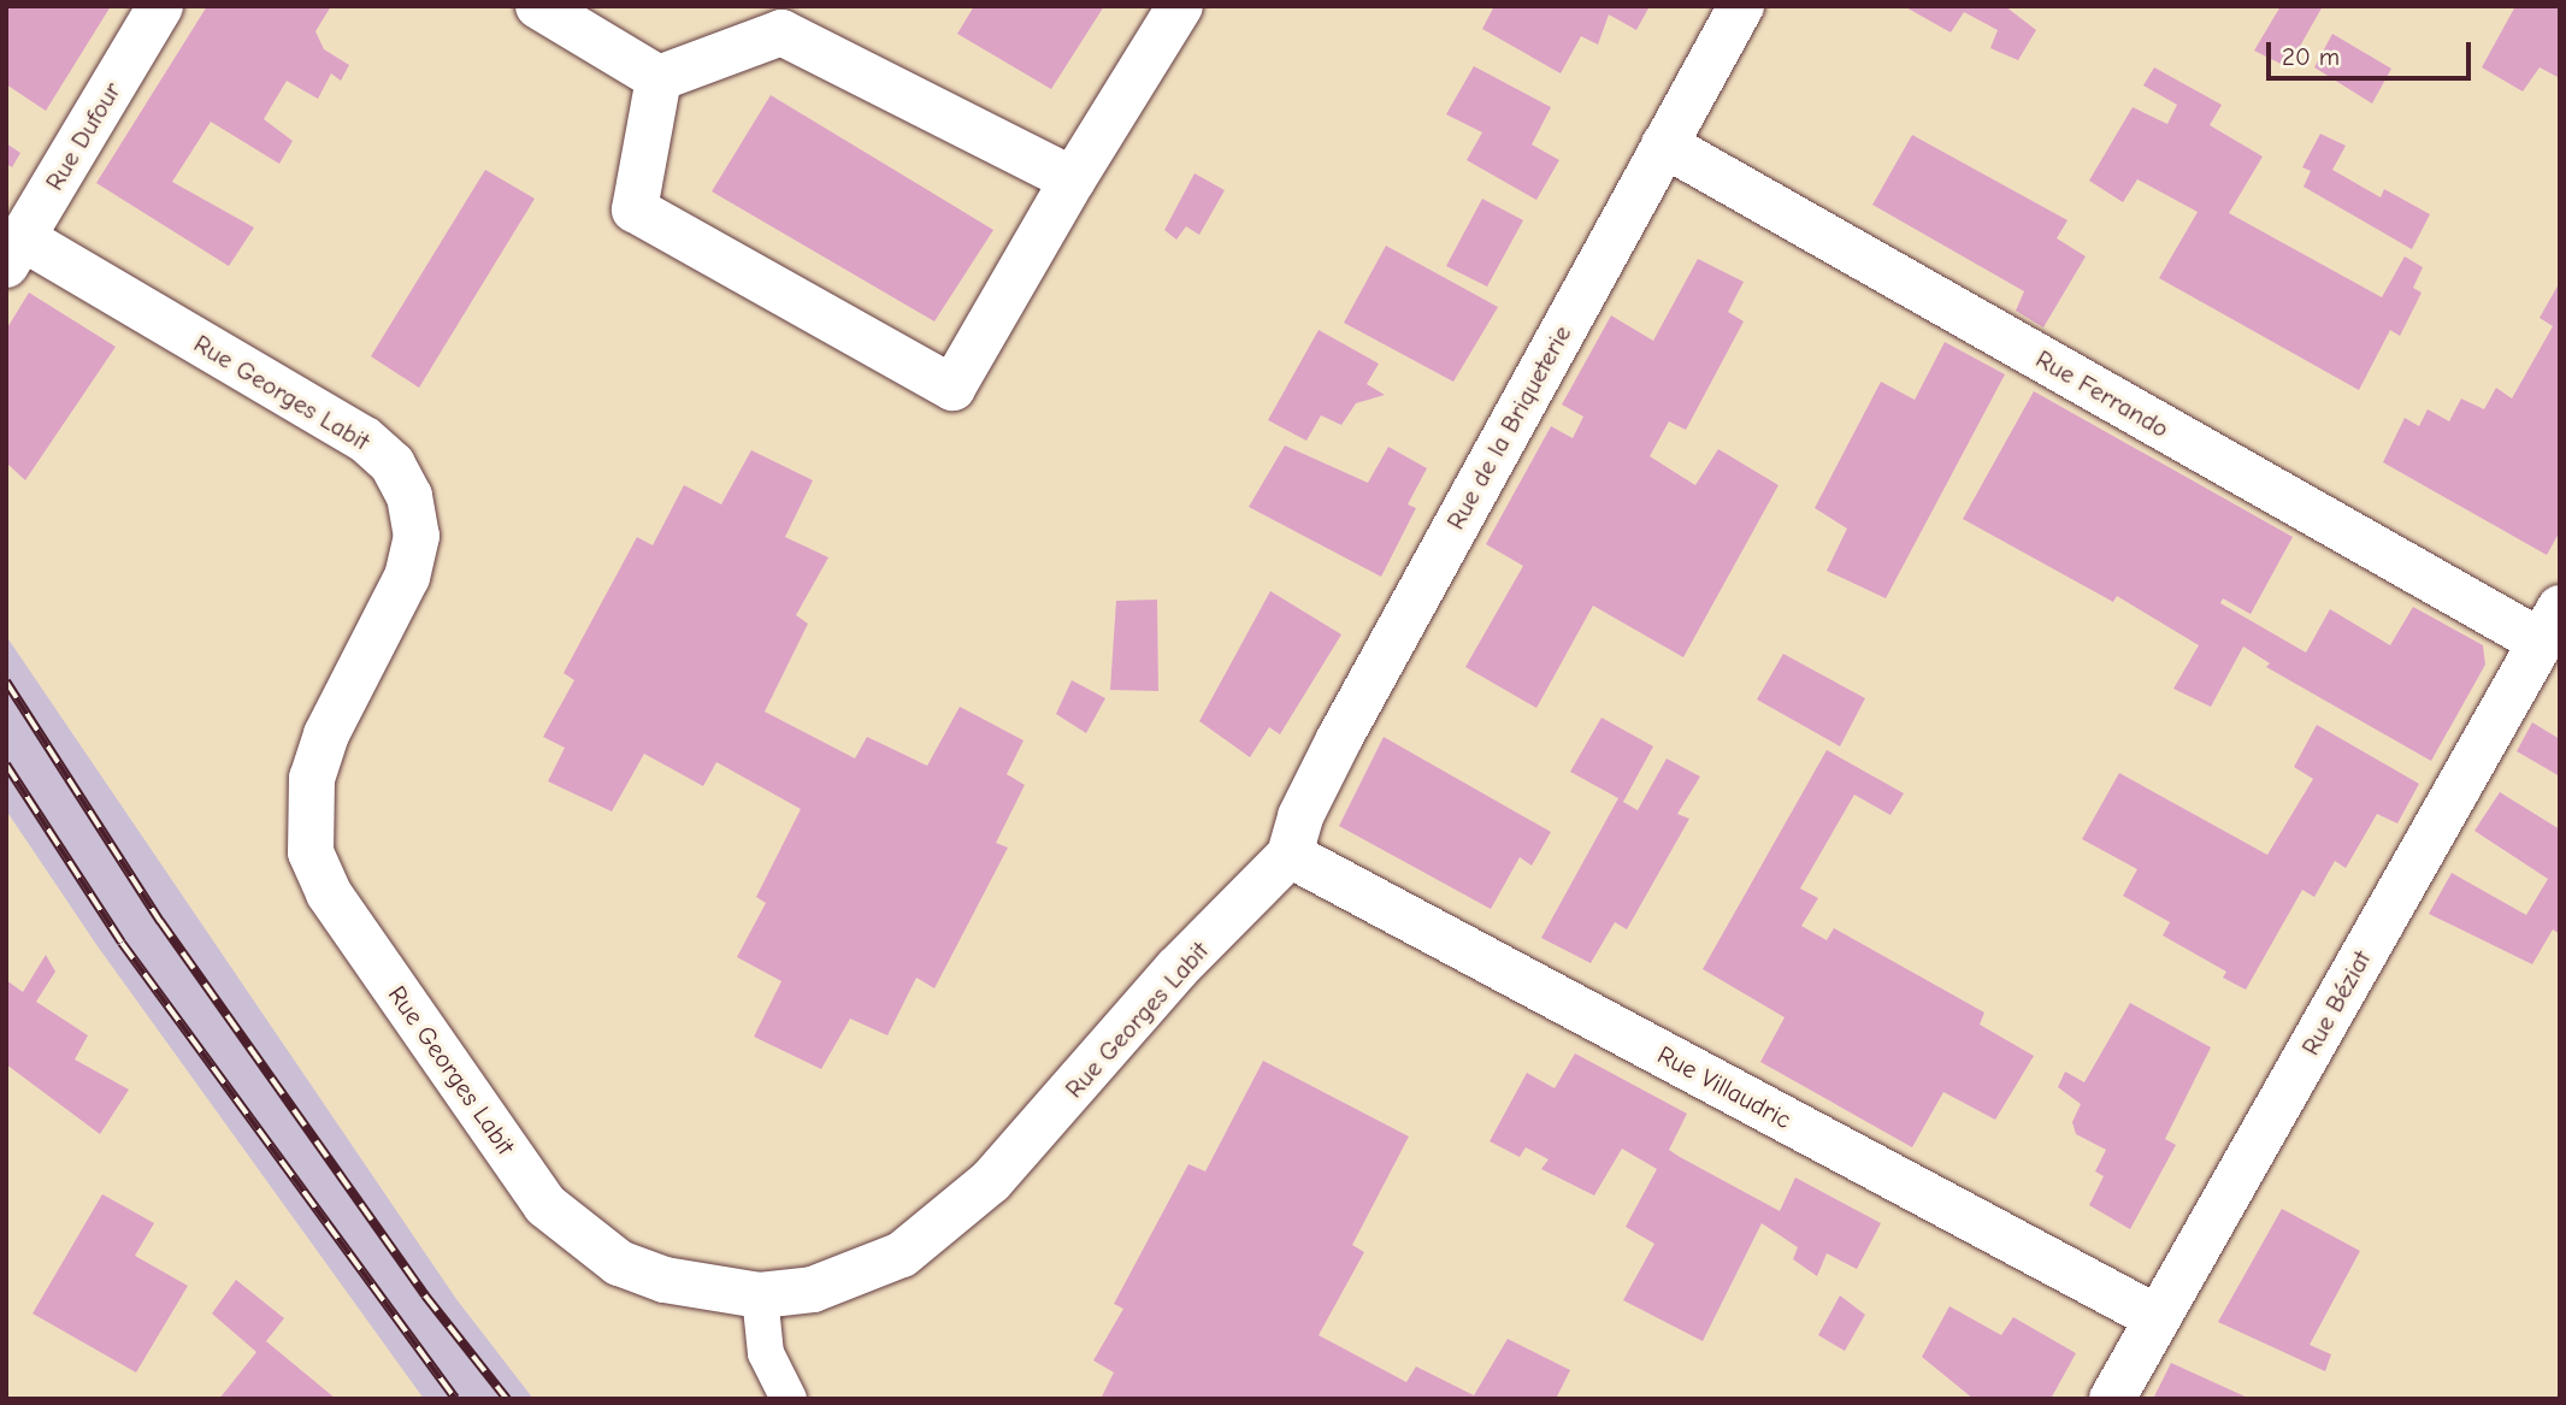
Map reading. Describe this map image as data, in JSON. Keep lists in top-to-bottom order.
{
  "streets": {
    "street": [
      "Rue Dufour",
      "Rue Georges Labit",
      "Rue Ferrando",
      "Rue de la Briqueterie",
      "Rue Béziat",
      "Rue Villaudric"
    ]
  },
  "crossings": [
    ["Rue Dufour", "Rue Georges Labit"],
    ["Rue Georges Labit", "Rue de la Briqueterie"],
    ["Rue Georges Labit", "Rue Villaudric"],
    ["Rue Ferrando", "Rue de la Briqueterie"],
    ["Rue Ferrando", "Rue Béziat"],
    ["Rue de la Briqueterie", "Rue Villaudric"],
    ["Rue Béziat", "Rue Villaudric"]
  ],
  "scale_bar": "20 m"
}
